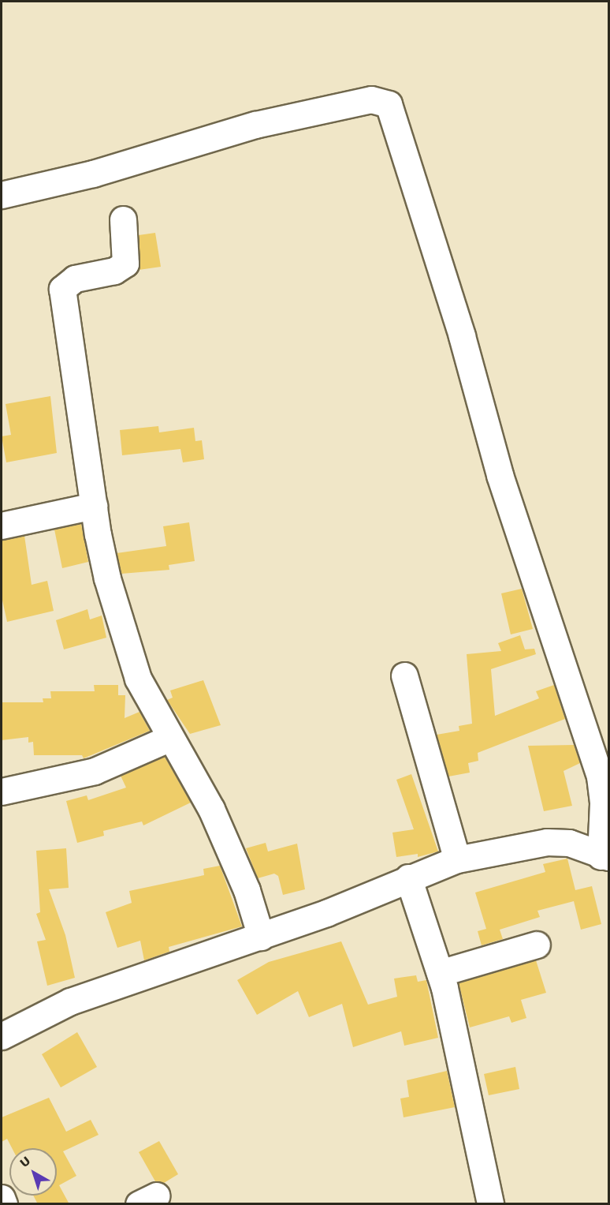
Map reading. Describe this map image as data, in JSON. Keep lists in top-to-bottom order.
{
  "north": "top left"
}
